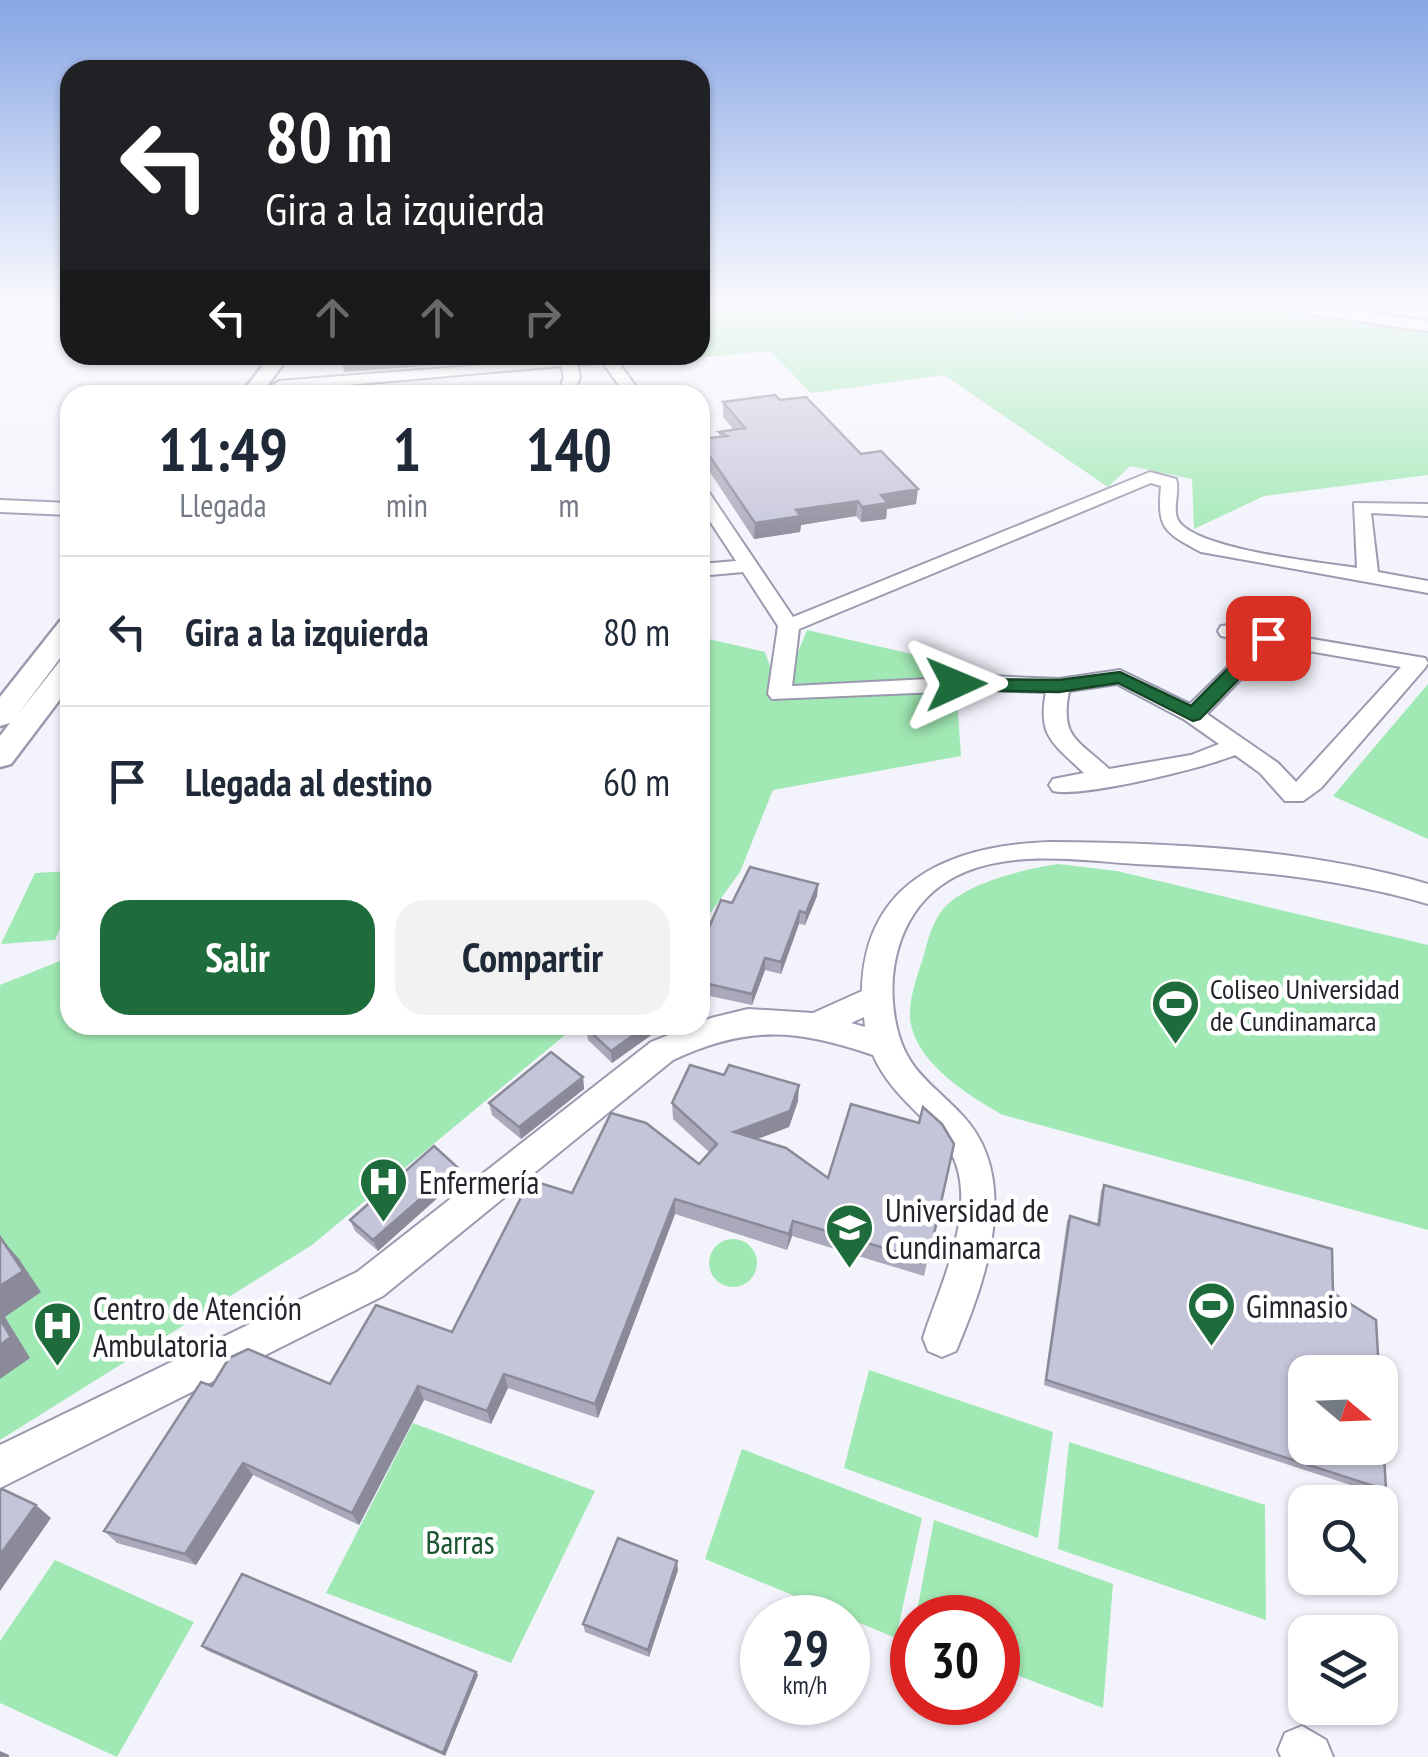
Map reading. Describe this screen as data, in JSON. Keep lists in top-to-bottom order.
{
  "parks": ["Barras"],
  "places": {
    "sports": ["Coliseo Universidad de Cundinamarca", "Gimnasio"],
    "hospital": ["Enfermería", "Centro de Atención Ambulatoria"],
    "school or university": ["Universidad de Cundinamarca"]
  },
  "north": "right",
  "page": {
    "turn": ["80 m", "Gira a la izquierda"],
    "eta": [
      "11:49",
      "Llegada",
      "1",
      "min",
      "140",
      "m"
    ],
    "list": [
      {
        "name": "Gira a la izquierda",
        "value": "80 m"
      },
      {
        "name": "Llegada al destino",
        "value": "60 m"
      }
    ],
    "buttons": ["Salir", "Compartir"],
    "speed": "29 km/h",
    "limit": "30"
  }
}
